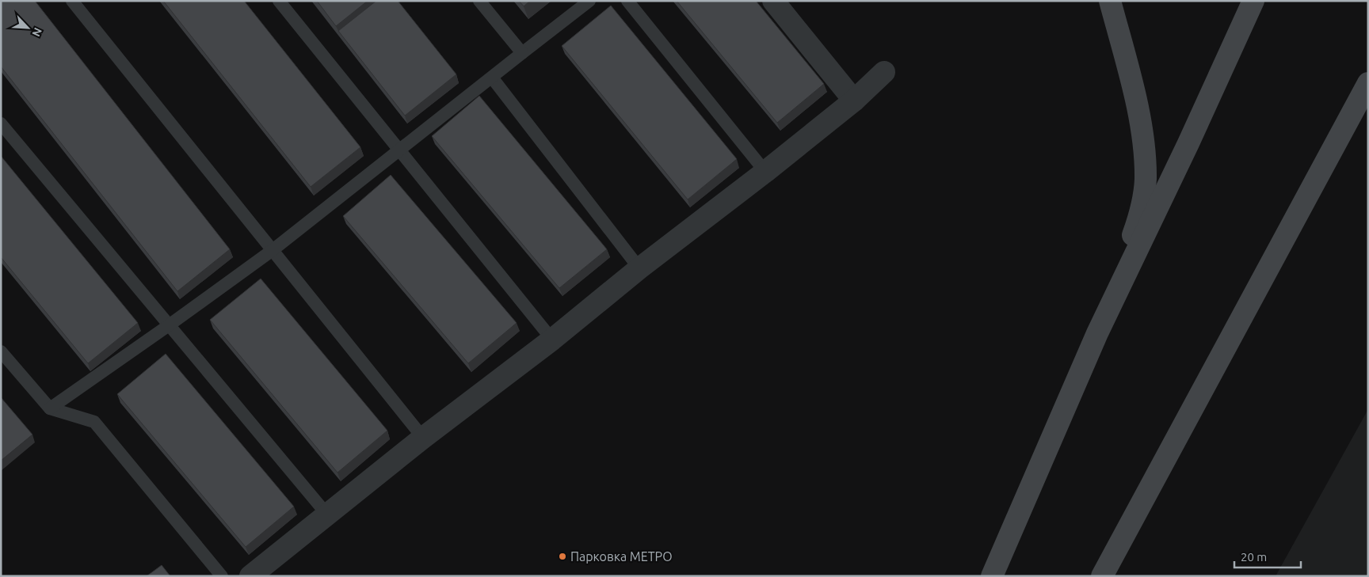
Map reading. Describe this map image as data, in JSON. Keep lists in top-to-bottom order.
{
  "places": ["Парковка МЕТРО"],
  "scale_bar": "20 m",
  "north": "bottom right"
}
